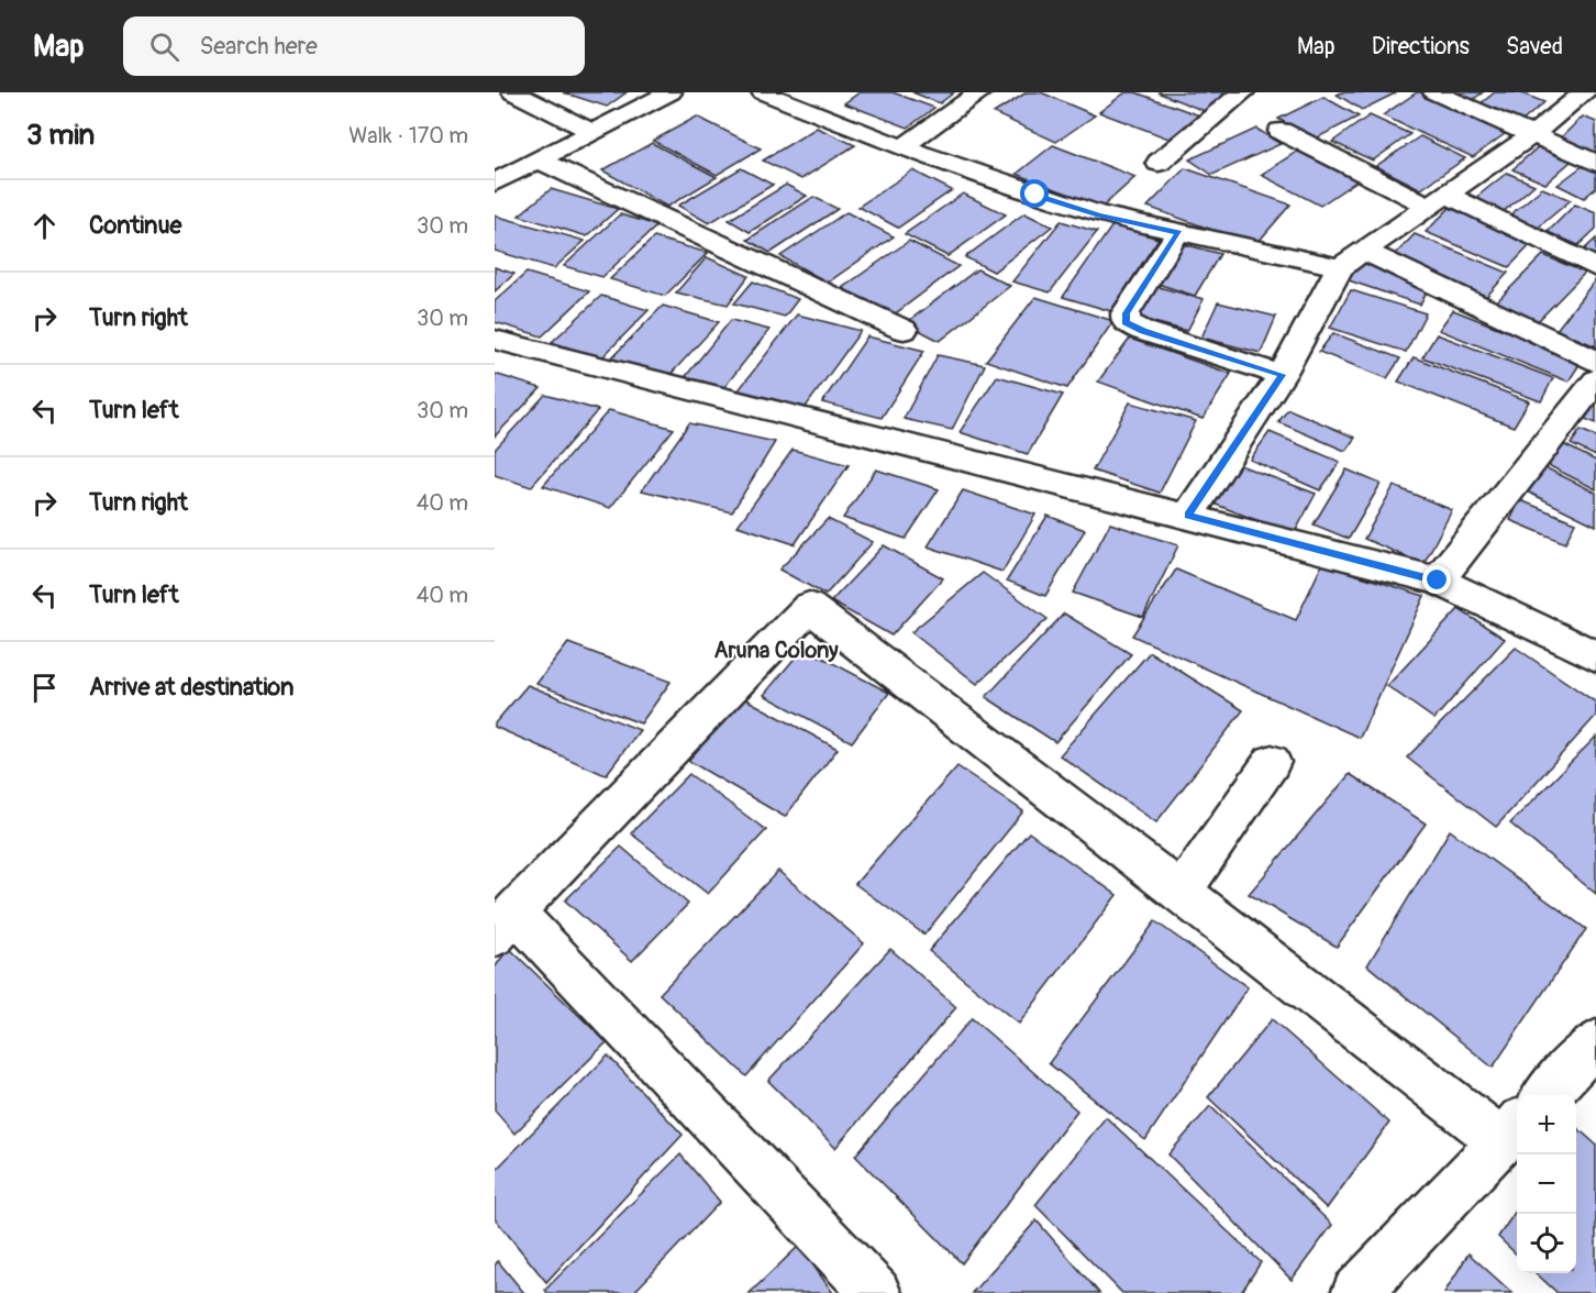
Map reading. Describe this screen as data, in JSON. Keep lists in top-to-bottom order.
{
  "districts": ["Aruna Colony"],
  "page": {
    "header": "Map",
    "search": "Search here",
    "nav": ["Map", "Directions", "Saved"],
    "heading": ["3 min", "Walk · 170 m"],
    "list": [
      ["Continue", "30 m"],
      ["Turn right", "30 m"],
      ["Turn left", "30 m"],
      ["Turn right", "40 m"],
      ["Turn left", "40 m"],
      "Arrive at destination"
    ],
    "map_buttons": ["+", "−"]
  }
}
